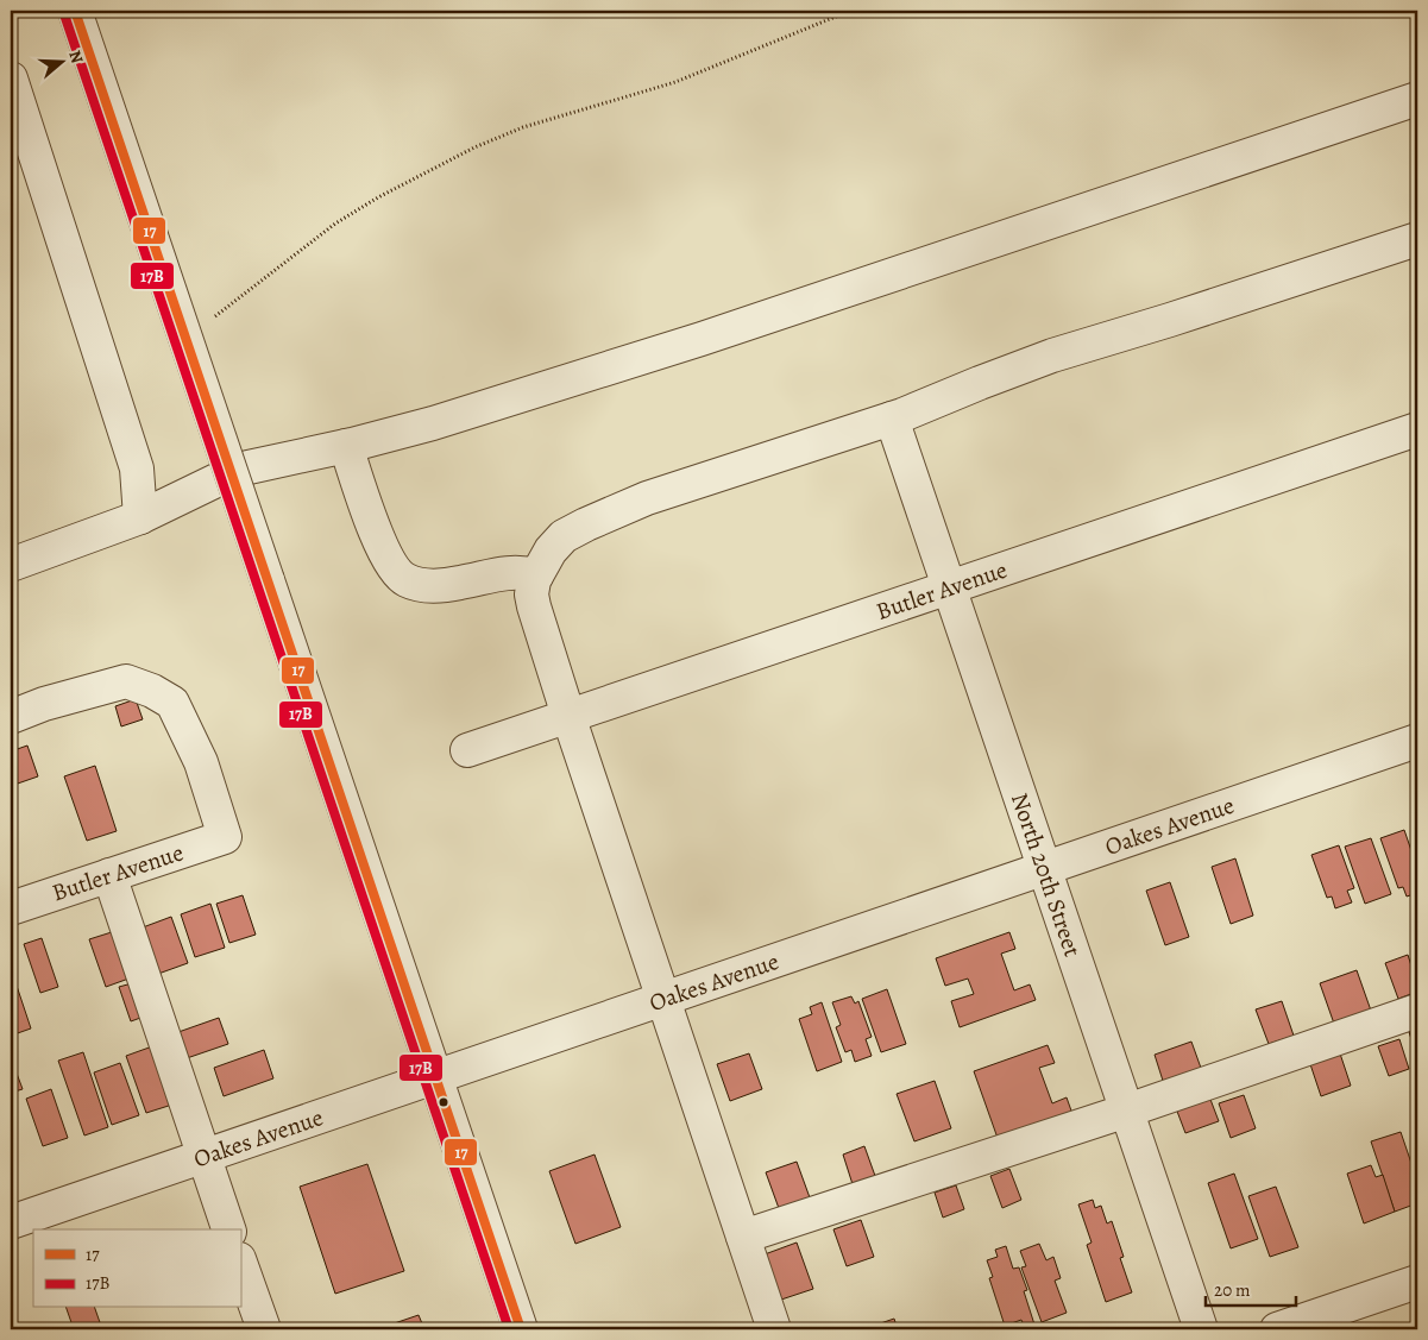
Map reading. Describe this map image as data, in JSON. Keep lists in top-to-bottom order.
{
  "streets": {
    "street": ["Butler Avenue", "Oakes Avenue", "North 20th Street"]
  },
  "crossings": [
    ["Butler Avenue", "North 20th Street"],
    ["Oakes Avenue", "North 20th Street"]
  ],
  "lines": ["transit line 17", "transit line 17B"],
  "legend": ["17", "17B"],
  "scale_bar": "20 m",
  "north": "right"
}
